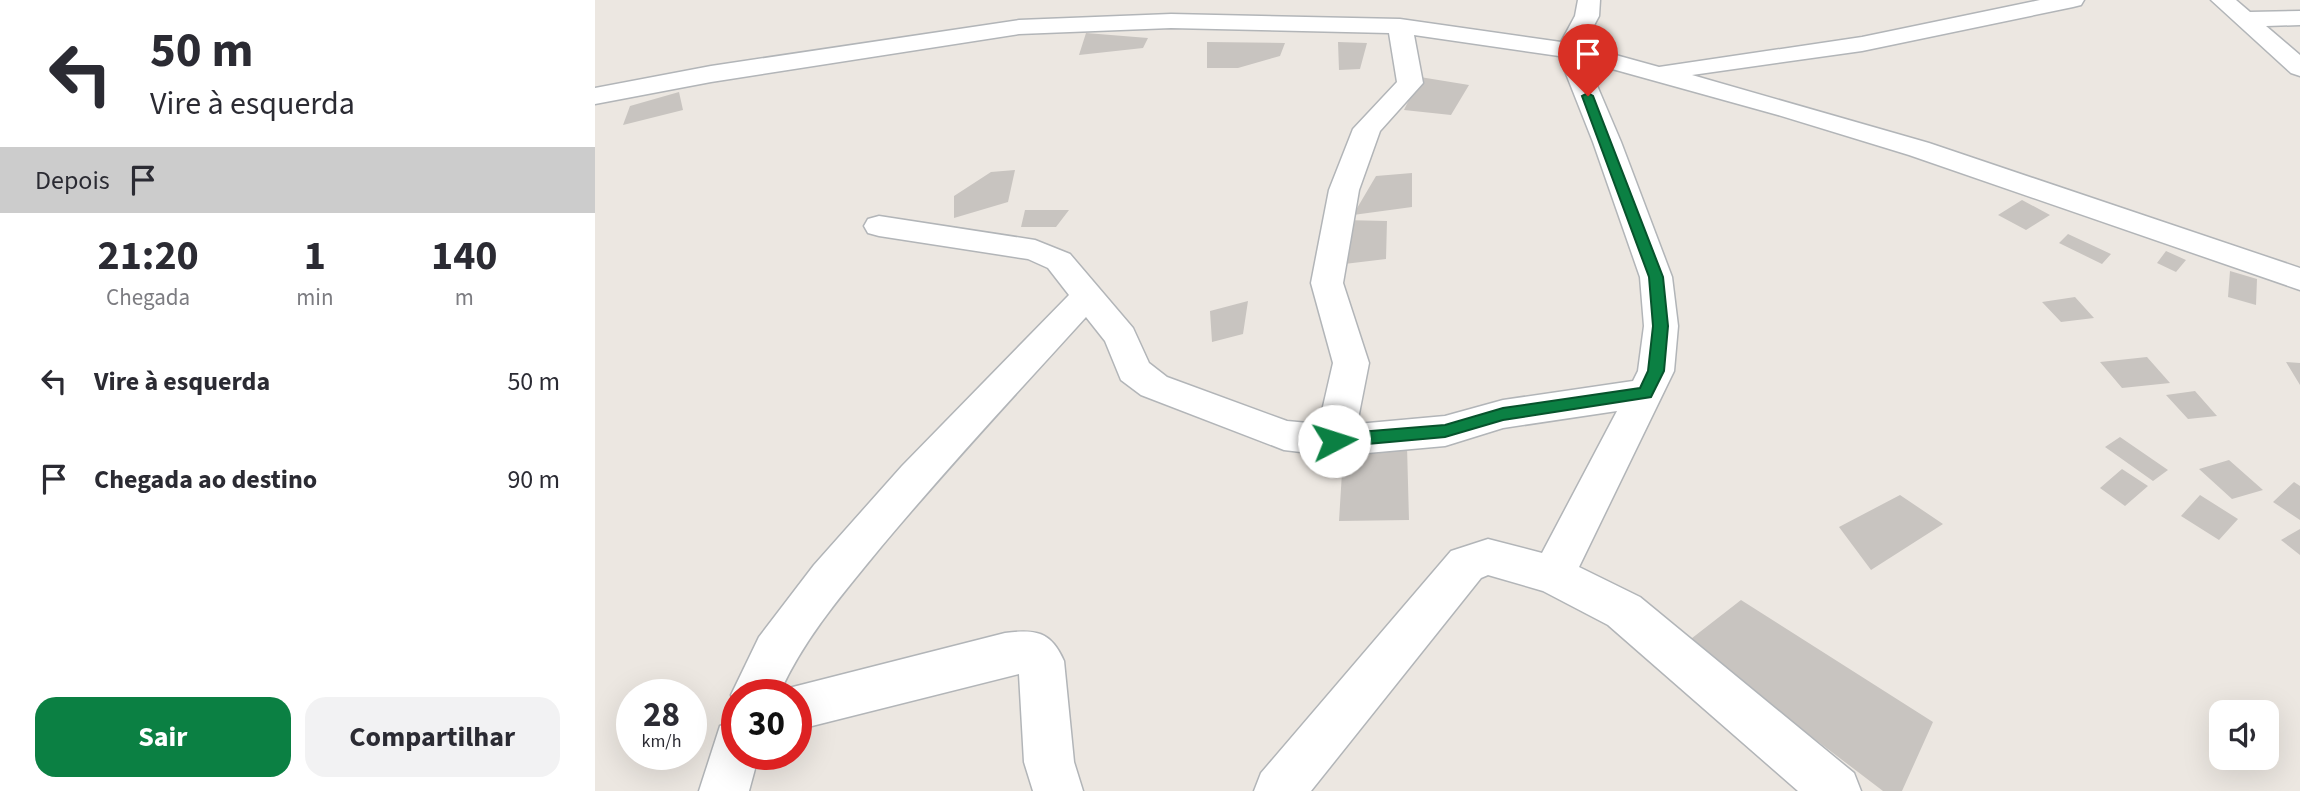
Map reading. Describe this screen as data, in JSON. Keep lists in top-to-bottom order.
{
  "page": {
    "turn": ["50 m", "Vire à esquerda"],
    "then": "Depois",
    "eta": [
      "21:20",
      "Chegada",
      "1",
      "min",
      "140",
      "m"
    ],
    "list": [
      {
        "name": "Vire à esquerda",
        "value": "50 m"
      },
      {
        "name": "Chegada ao destino",
        "value": "90 m"
      }
    ],
    "speed": "28 km/h",
    "limit": "30",
    "buttons": ["Sair", "Compartilhar"]
  }
}
